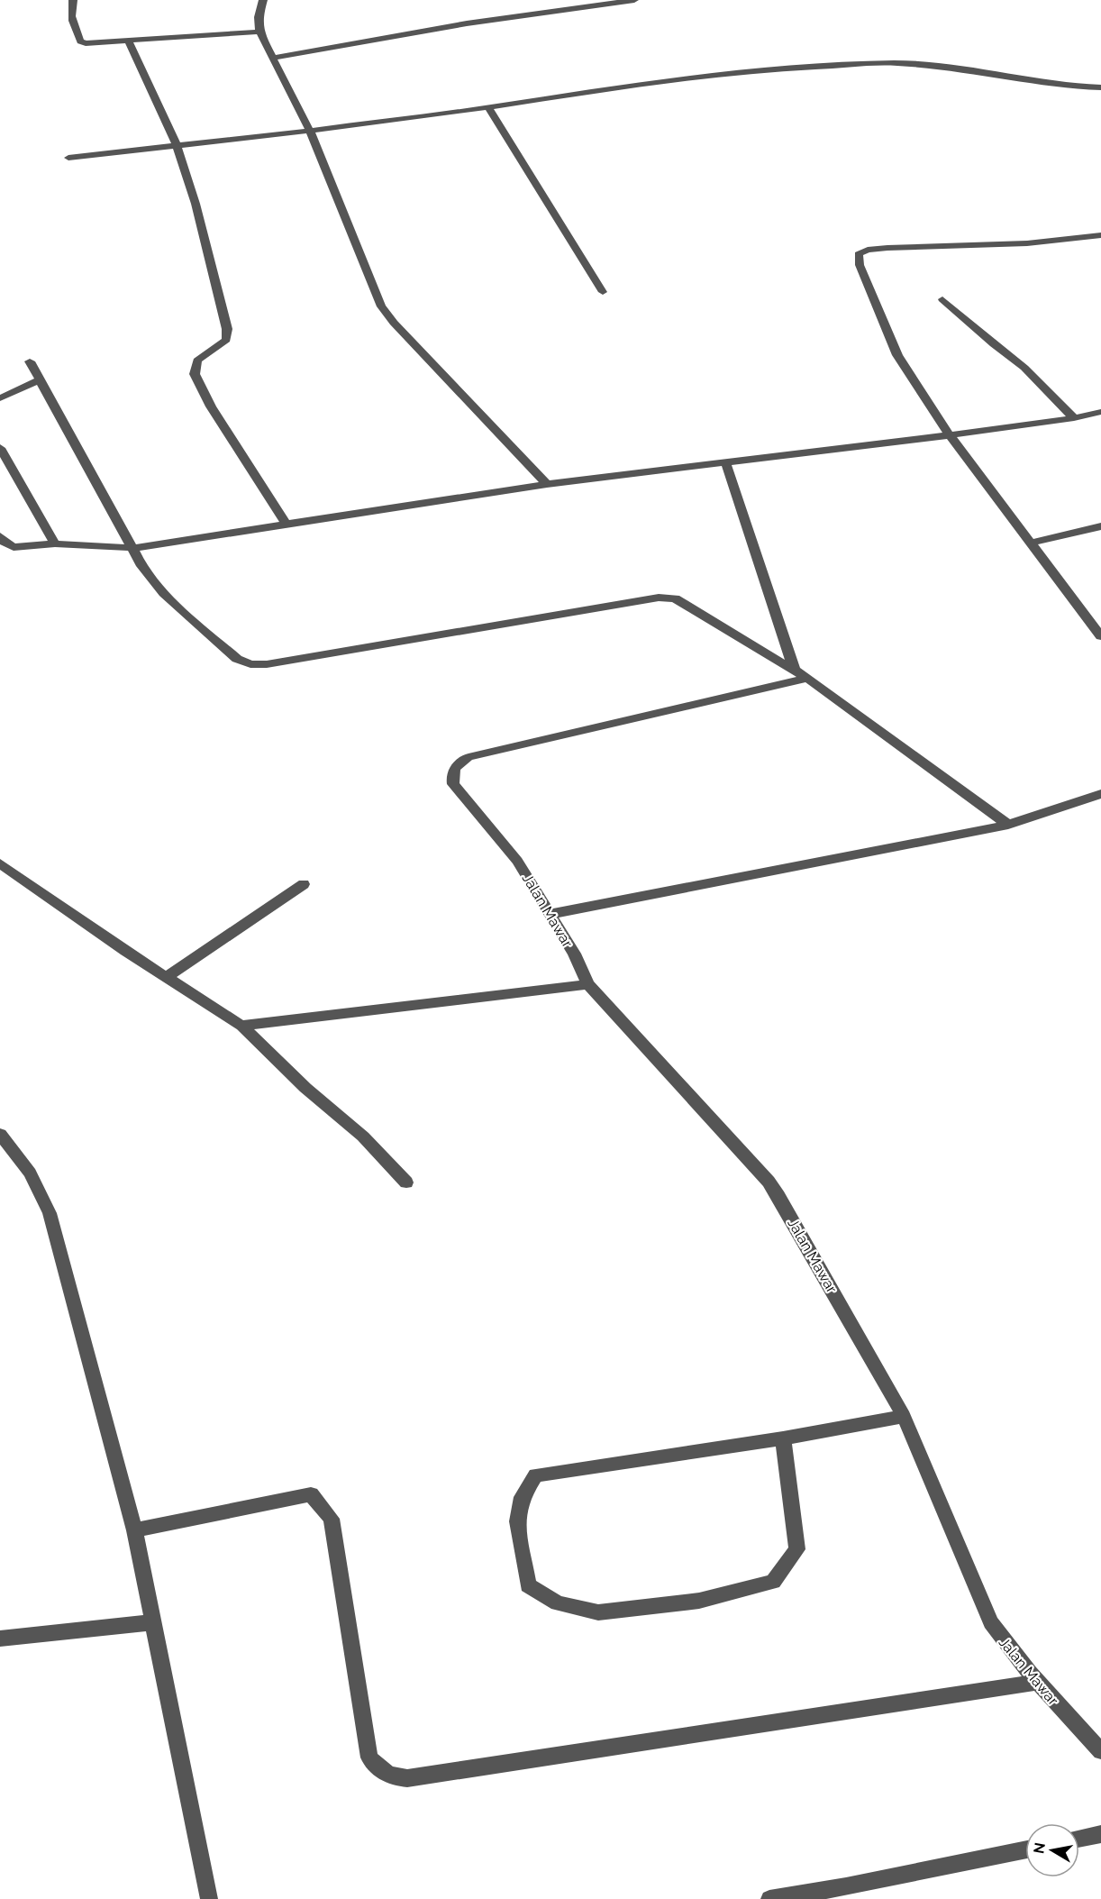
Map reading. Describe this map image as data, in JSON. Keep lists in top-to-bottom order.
{
  "streets": {
    "street": ["Jalan Mawar"]
  },
  "north": "left"
}
